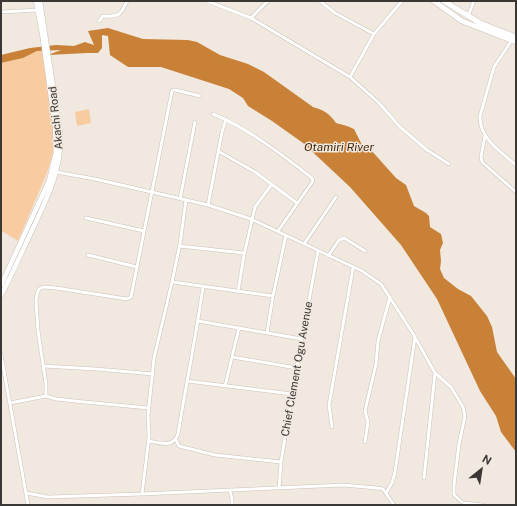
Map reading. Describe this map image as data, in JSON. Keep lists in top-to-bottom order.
{
  "streets": {
    "main road": ["Akachi Road"],
    "street": ["Chief Clement Ogu Avenue"]
  },
  "water": ["Otamiri River"],
  "north": "top right"
}
